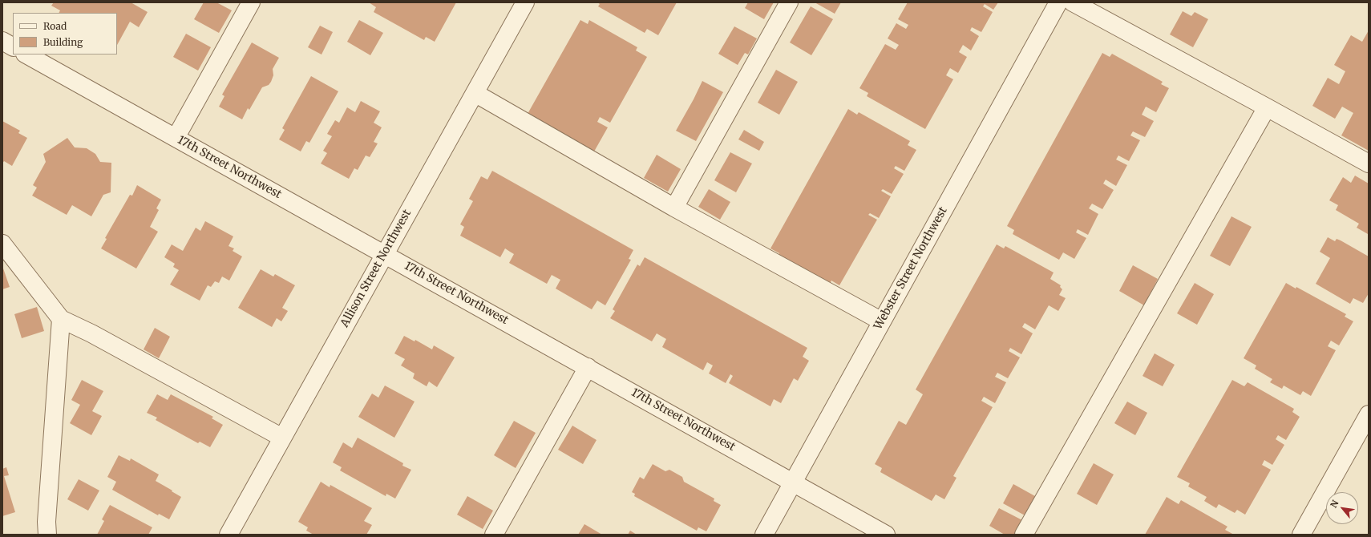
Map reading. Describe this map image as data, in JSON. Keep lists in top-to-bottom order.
{
  "streets": {
    "street": ["17th Street Northwest", "Allison Street Northwest", "Webster Street Northwest"]
  },
  "crossings": [
    ["17th Street Northwest", "Allison Street Northwest"],
    ["17th Street Northwest", "Webster Street Northwest"]
  ],
  "legend": ["Road", "Building"],
  "north": "top left"
}
